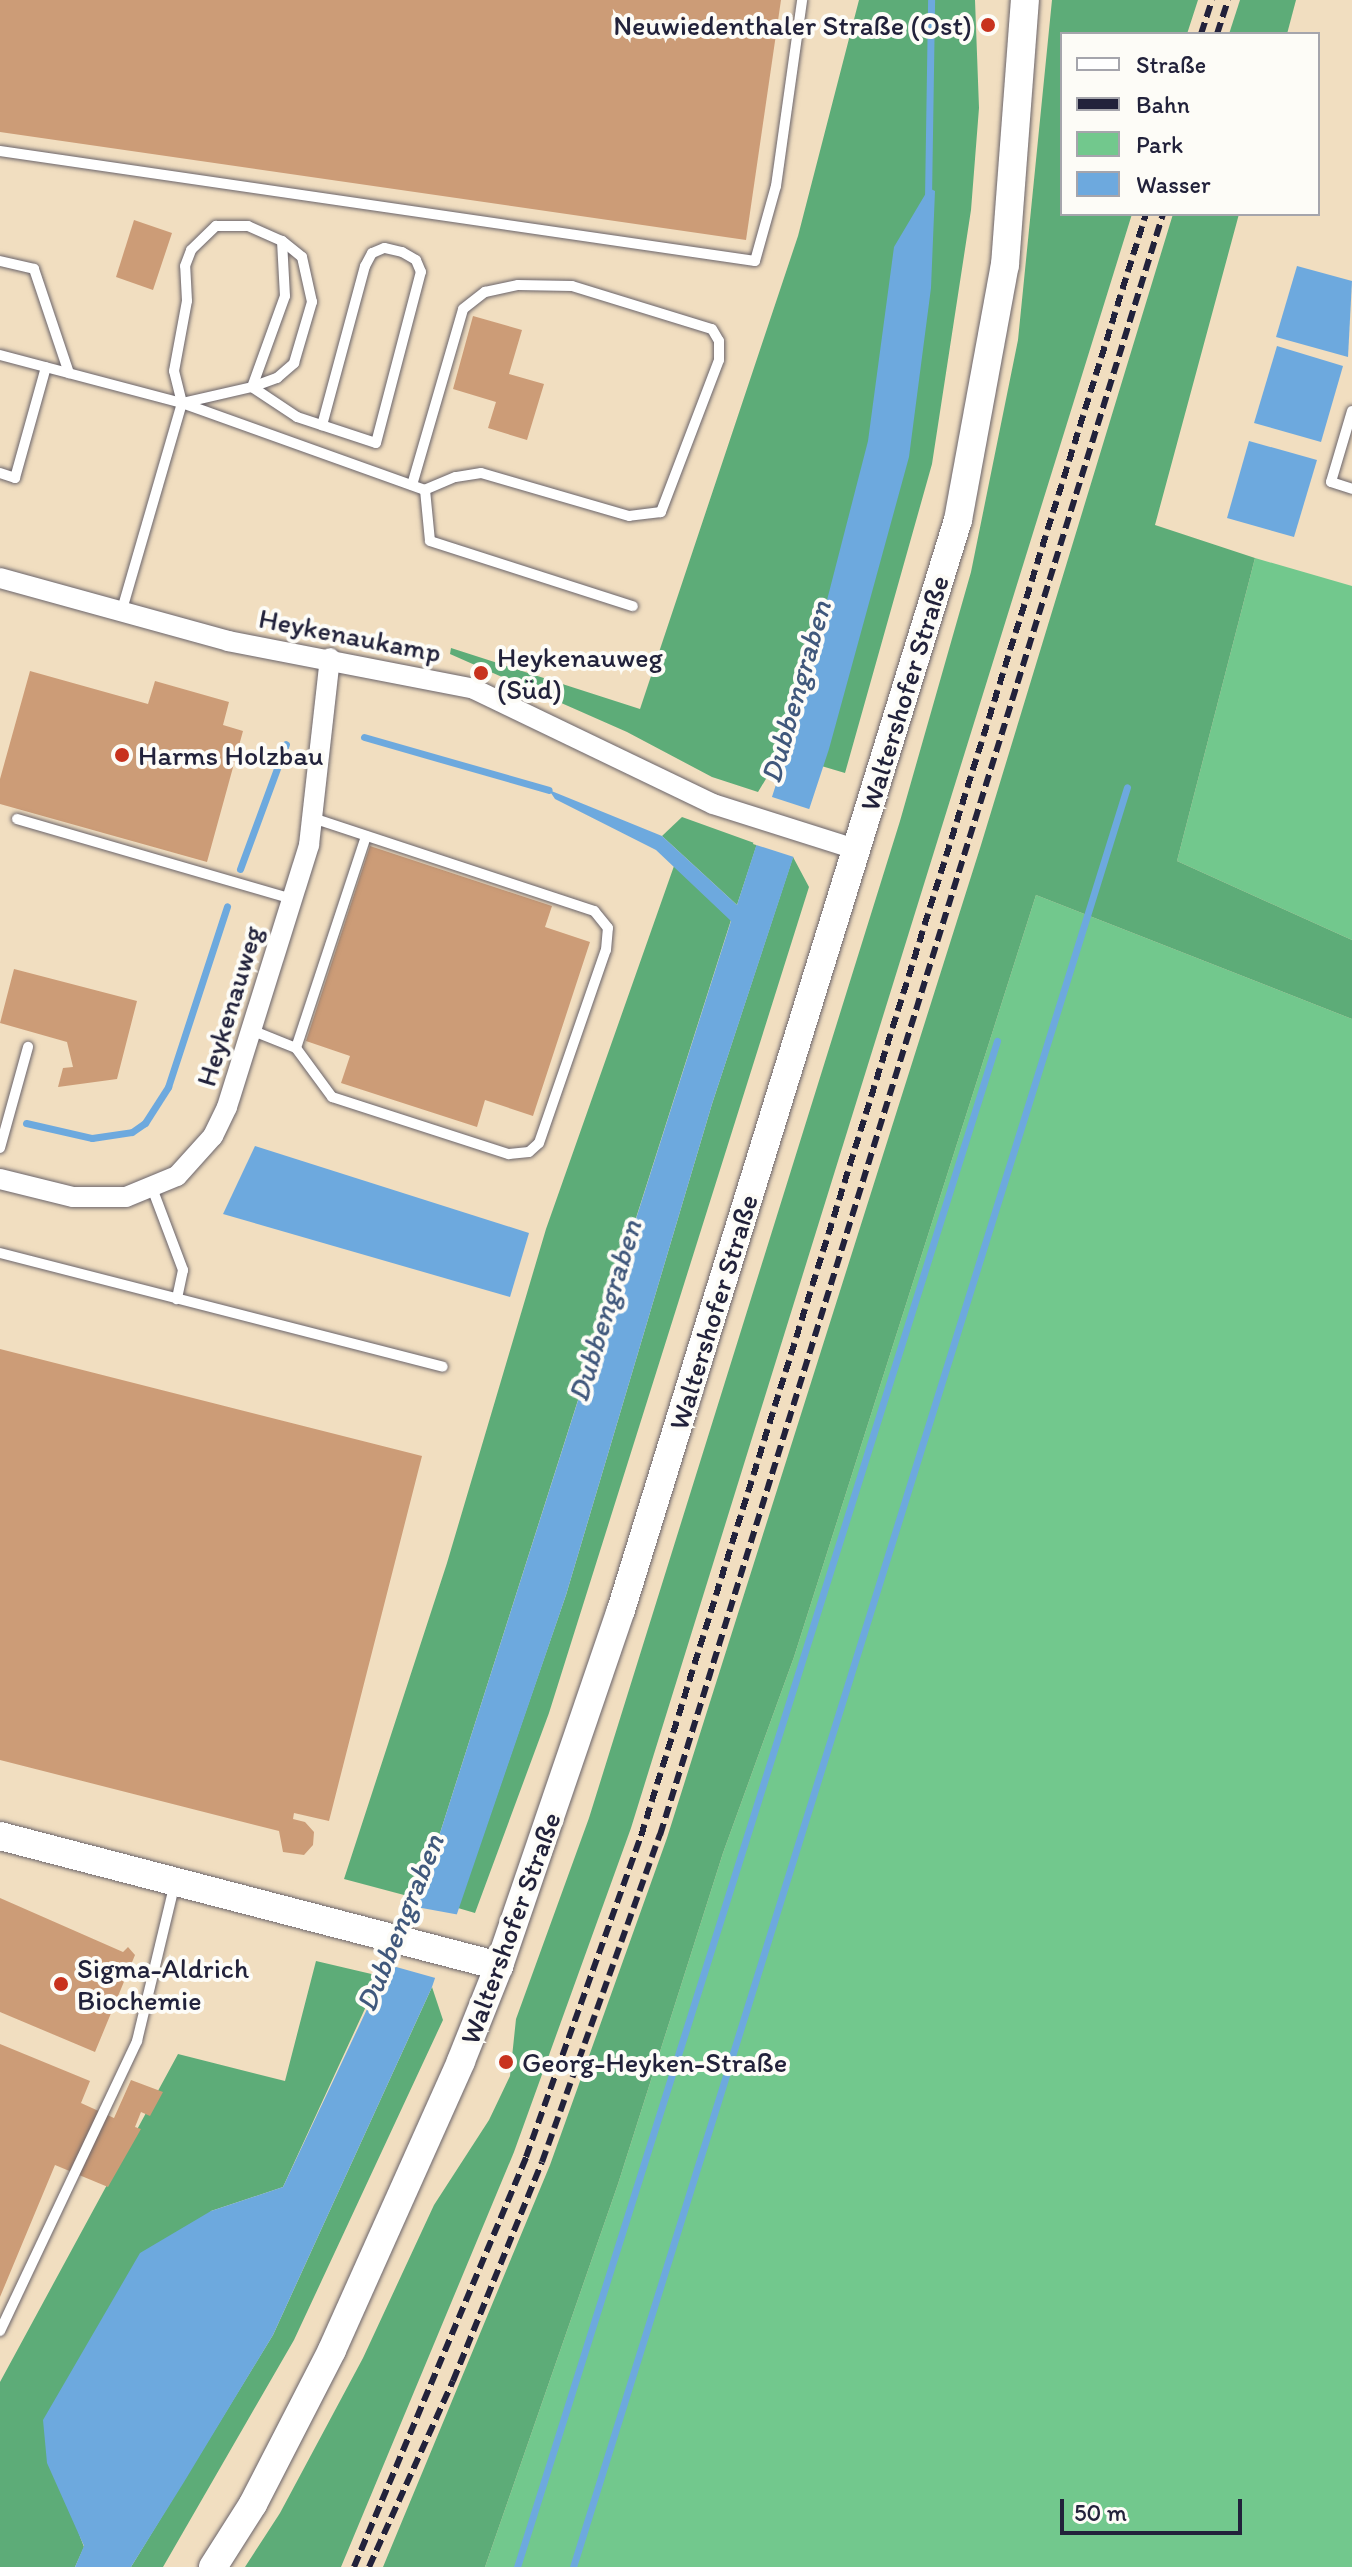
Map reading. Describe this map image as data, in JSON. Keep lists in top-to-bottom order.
{
  "streets": {
    "main road": ["Waltershofer Straße"],
    "street": ["Heykenaukamp", "Heykenauweg"]
  },
  "crossings": [
    ["Heykenaukamp", "Waltershofer Straße"],
    ["Heykenaukamp", "Heykenauweg"]
  ],
  "water": ["Dubbengraben"],
  "places": [
    "Neuwiedenthaler Straße (Ost)",
    "Heykenauweg (Süd)",
    "Harms Holzbau",
    "Sigma-Aldrich Biochemie",
    "Georg-Heyken-Straße"
  ],
  "legend": [
    "Straße",
    "Bahn",
    "Park",
    "Wasser"
  ],
  "scale_bar": "50 m"
}
